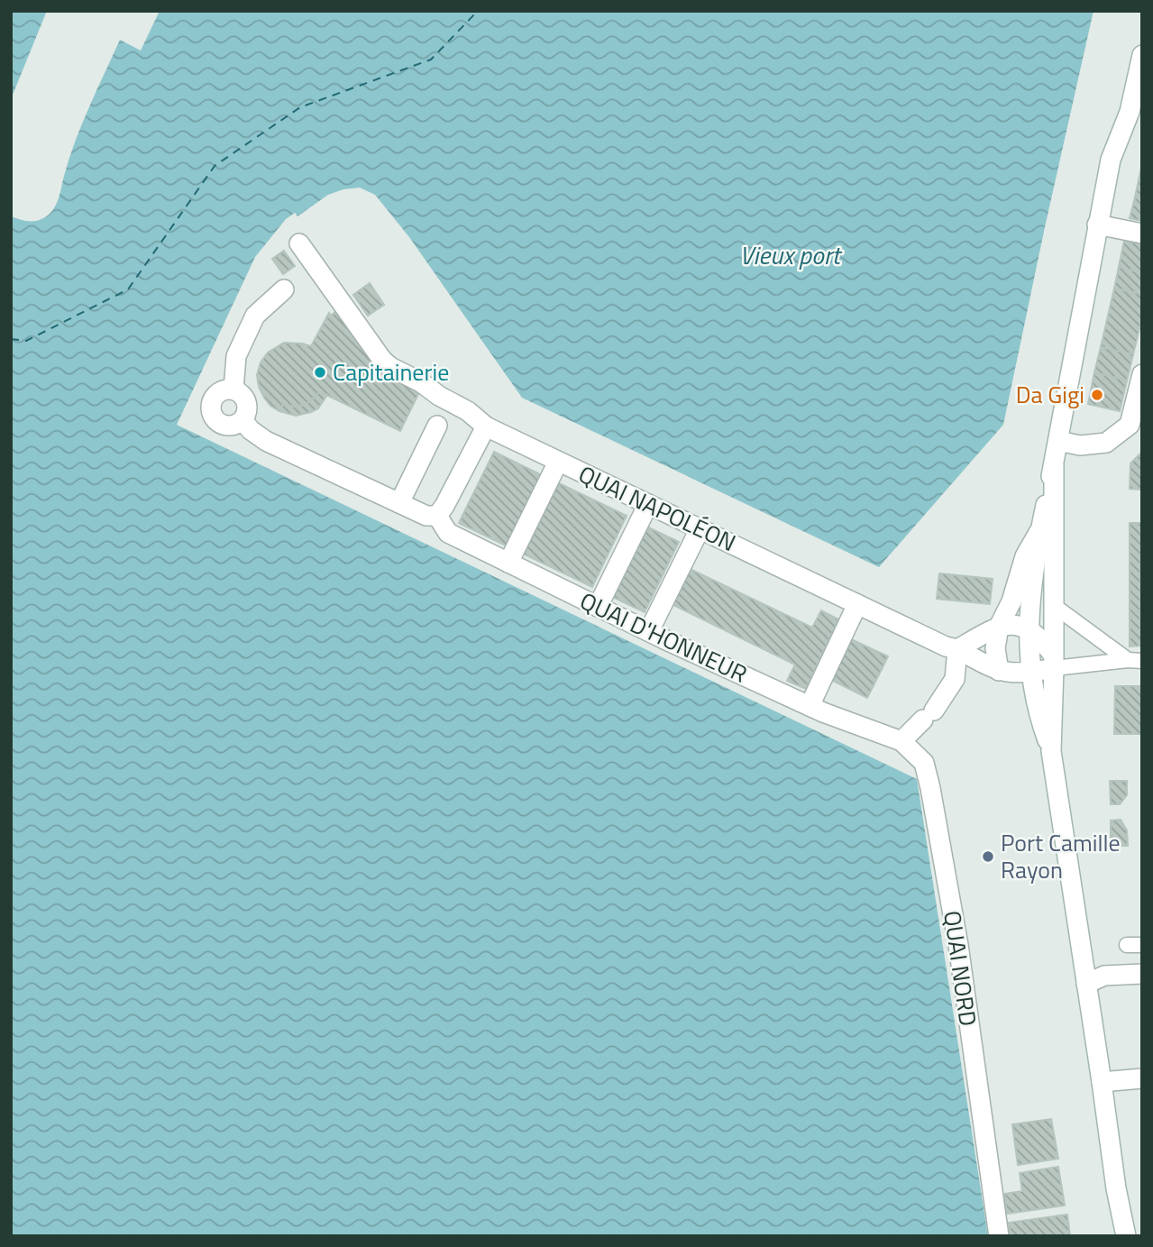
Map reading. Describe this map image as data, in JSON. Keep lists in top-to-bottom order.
{
  "streets": {
    "street": ["QUAI NAPOLÉON", "QUAI D'HONNEUR", "QUAI NORD"]
  },
  "crossings": [
    ["QUAI D'HONNEUR", "QUAI NORD"]
  ],
  "water": ["Vieux port"],
  "places": ["Capitainerie", "Da Gigi", "Port Camille Rayon"]
}
